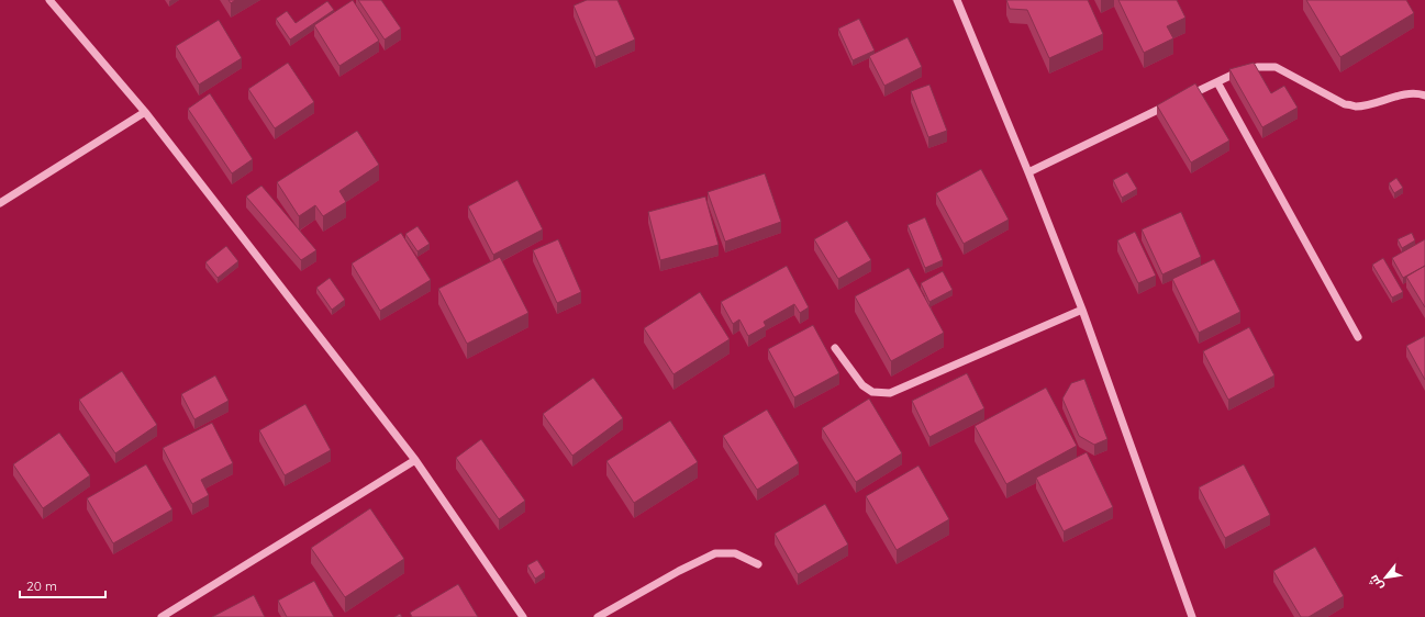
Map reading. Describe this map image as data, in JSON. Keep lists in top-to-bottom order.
{
  "scale_bar": "20 m",
  "north": "bottom left"
}
